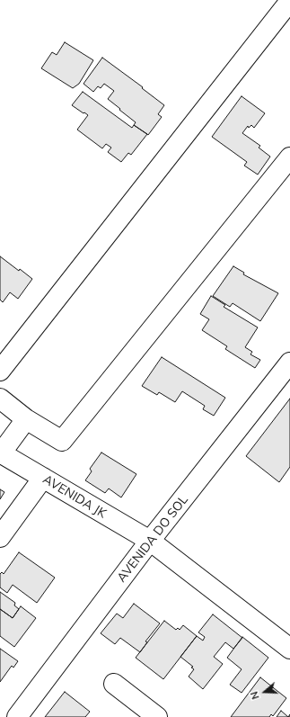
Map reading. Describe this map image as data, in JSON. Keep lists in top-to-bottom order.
{
  "streets": {
    "street": ["AVENIDA JK", "AVENIDA DO SOL"]
  },
  "crossings": [
    ["AVENIDA JK", "AVENIDA DO SOL"]
  ],
  "north": "left"
}
